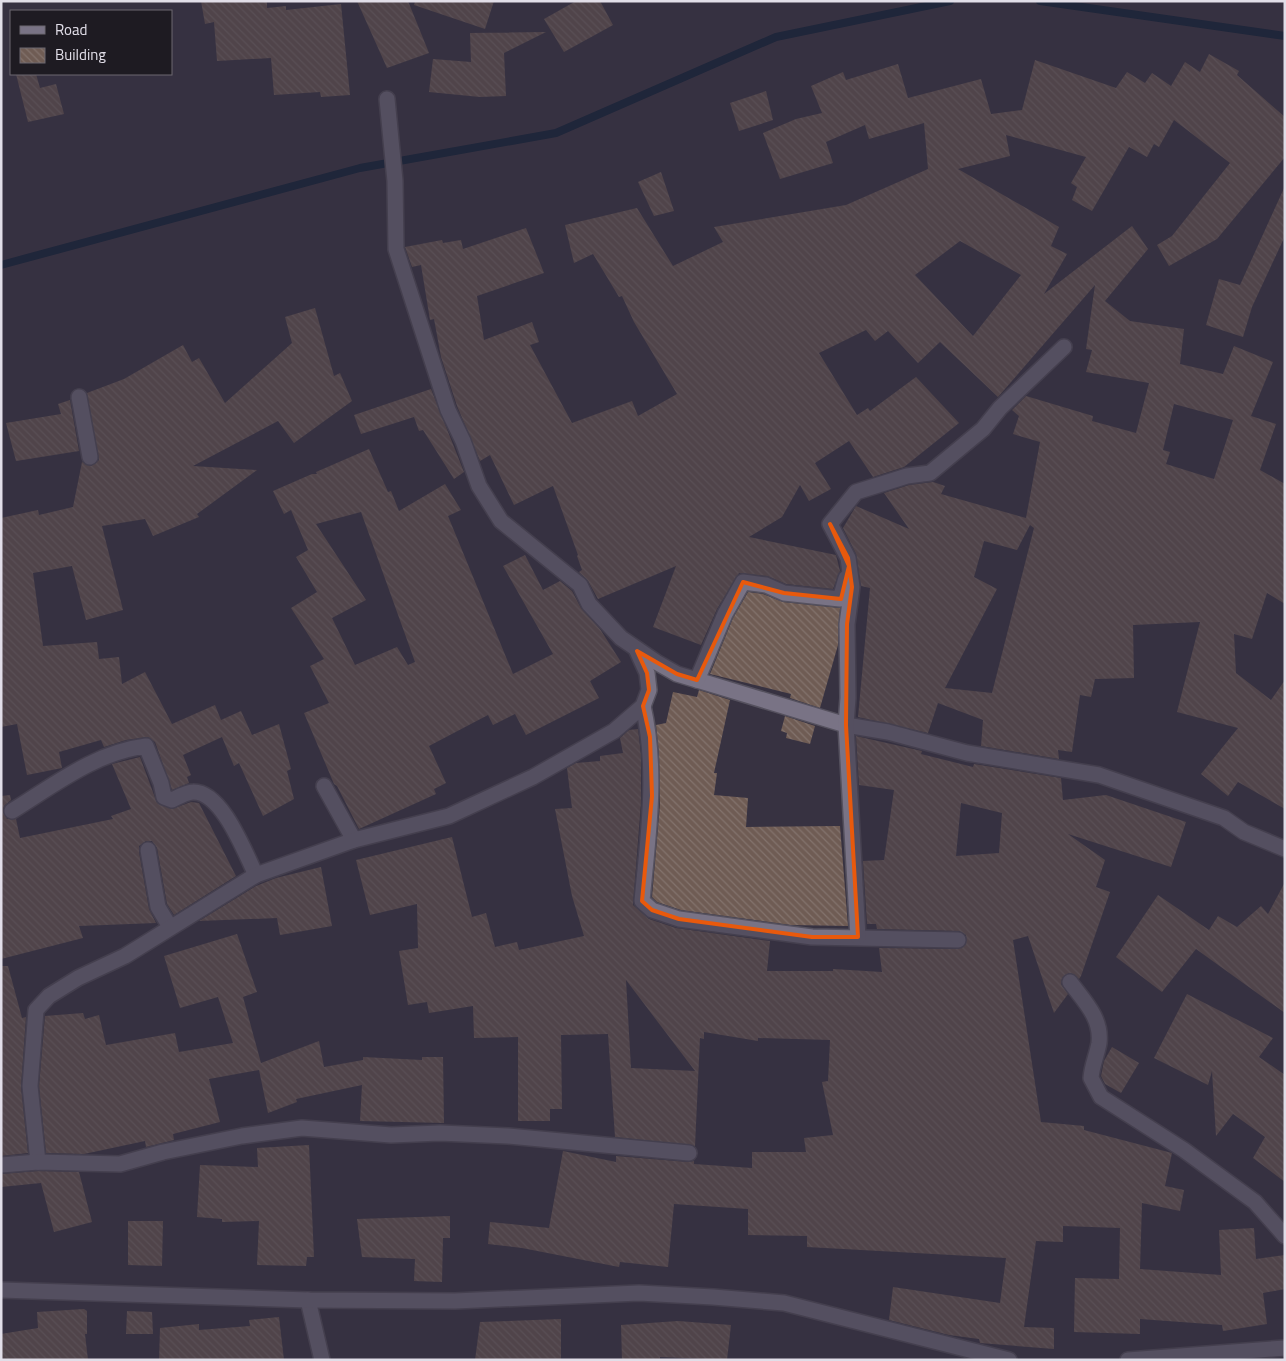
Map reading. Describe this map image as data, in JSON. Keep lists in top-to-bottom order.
{
  "legend": ["Road", "Building"]
}
